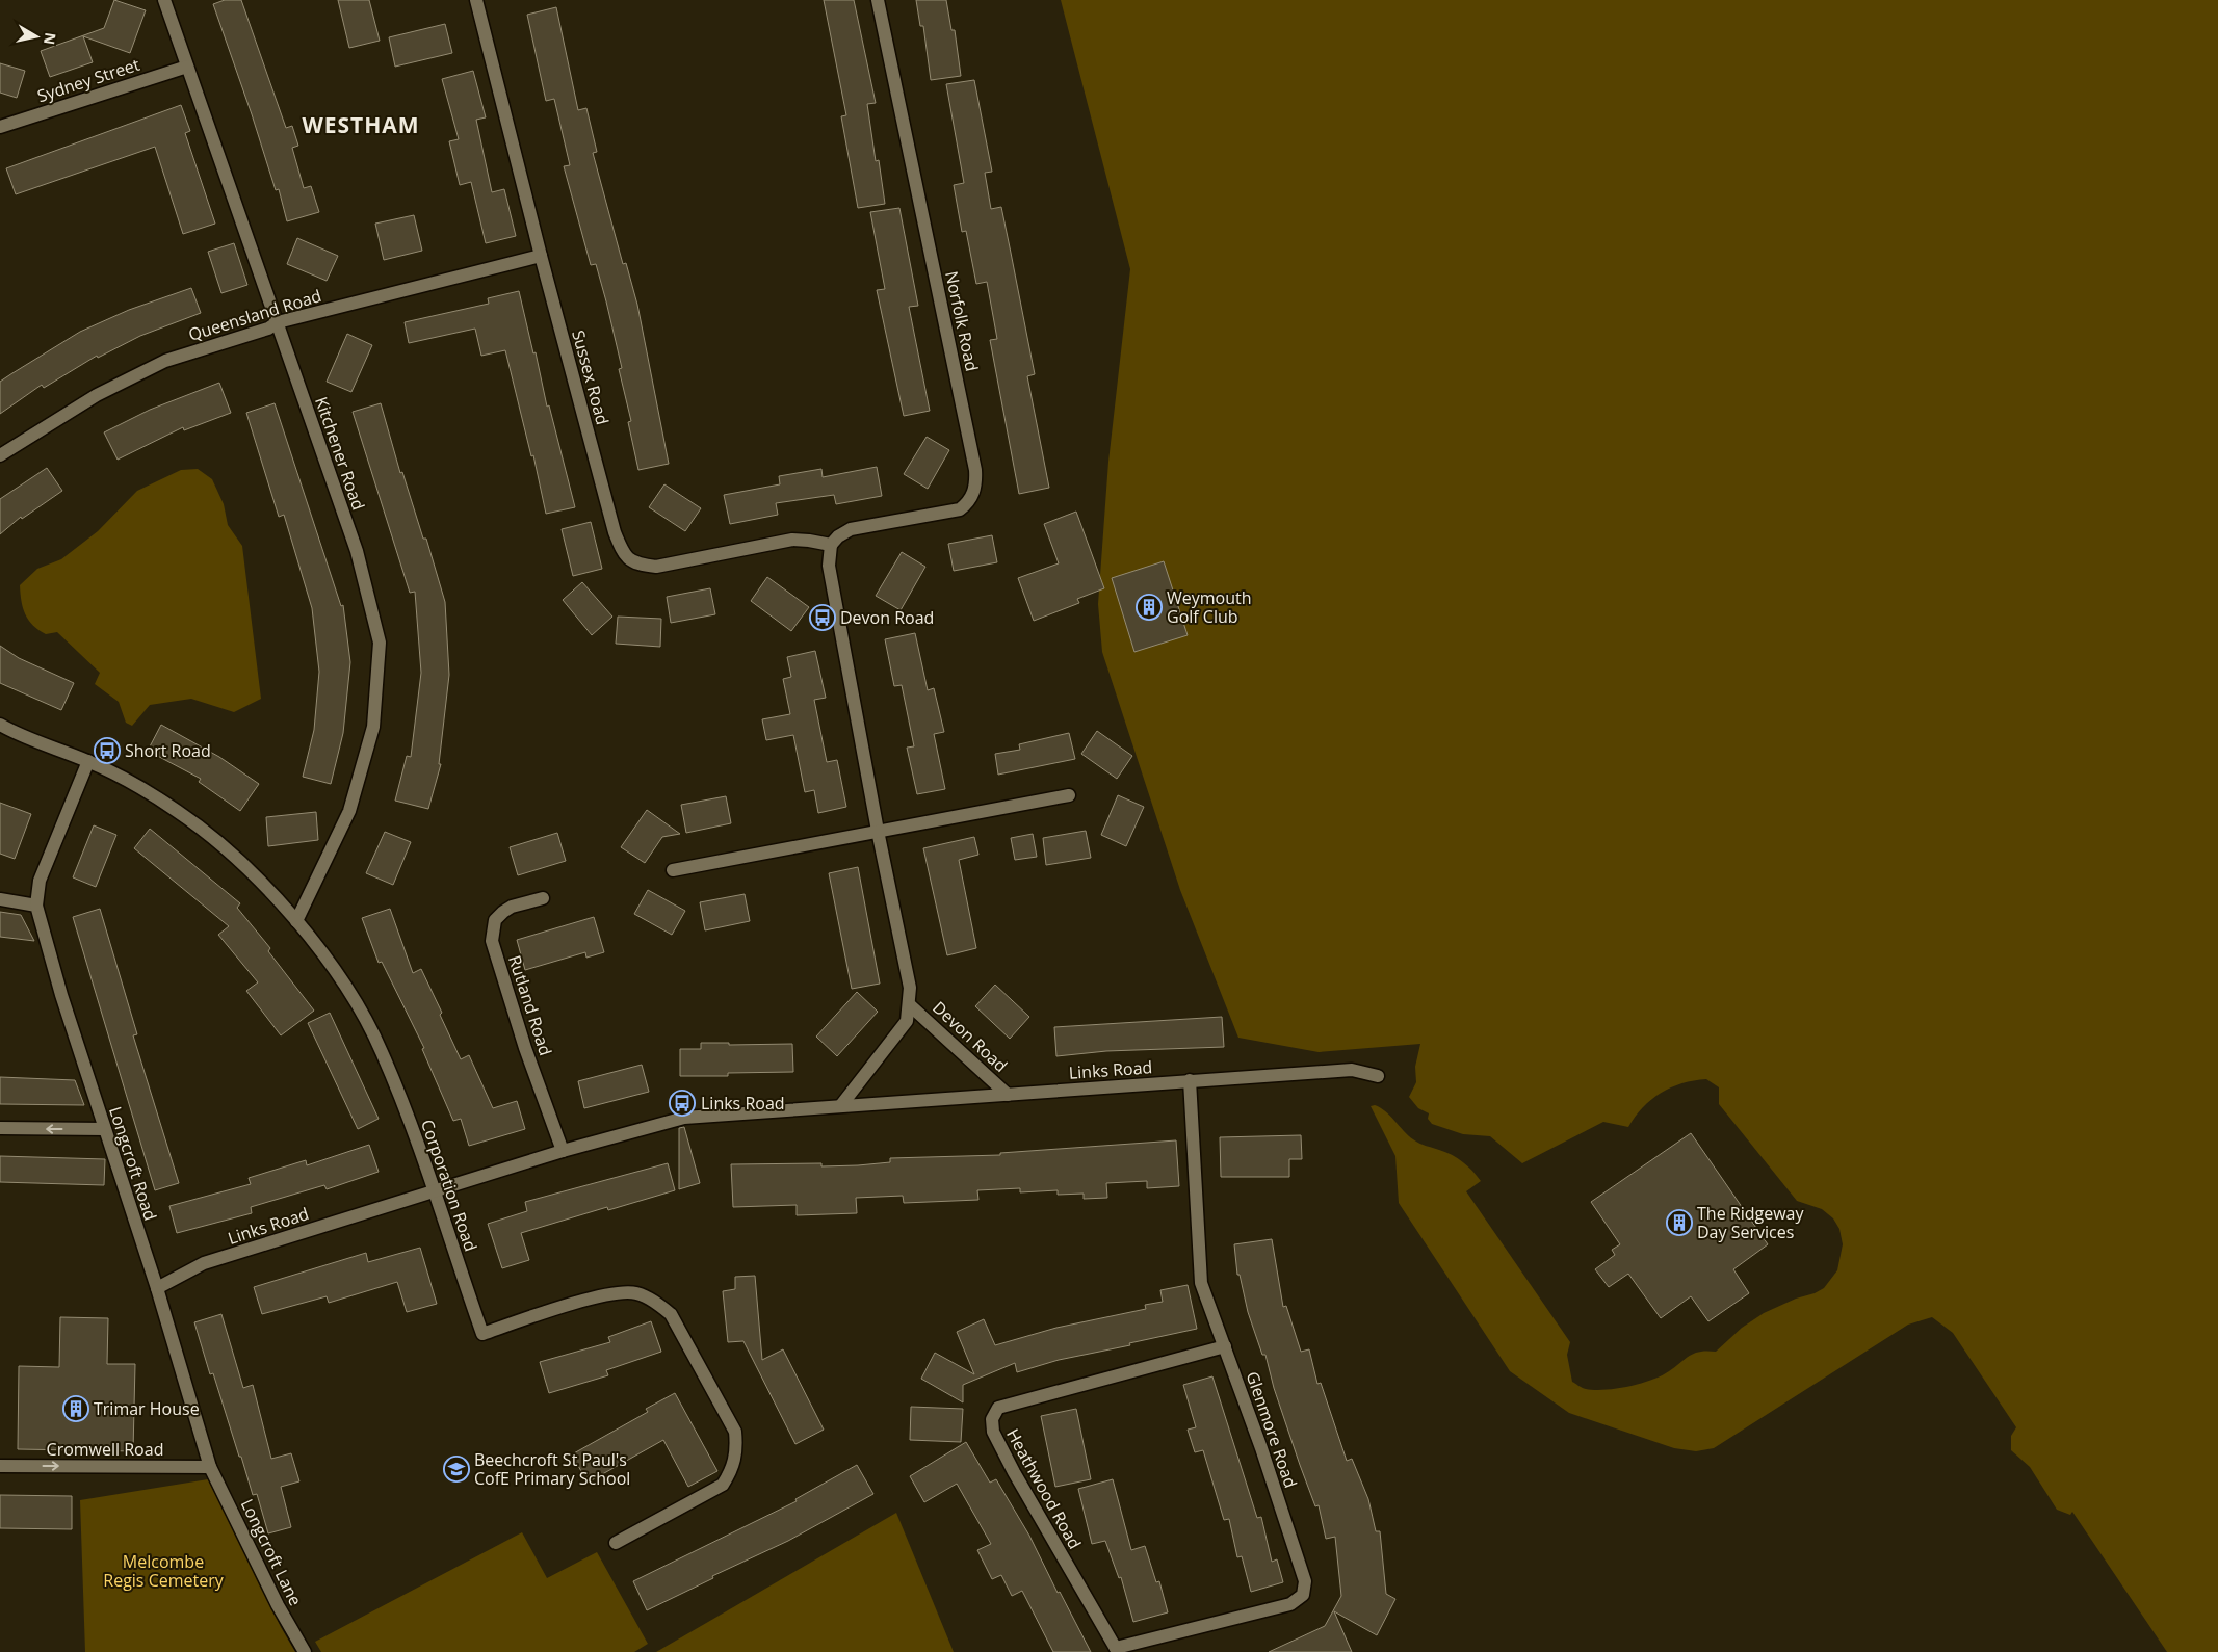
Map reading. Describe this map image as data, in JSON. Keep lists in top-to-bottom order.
{
  "streets": {
    "street": [
      "Sydney Street",
      "Queensland Road",
      "Norfolk Road",
      "Sussex Road",
      "Kitchener Road",
      "Rutland Road",
      "Devon Road",
      "Links Road",
      "Longcroft Road",
      "Corporation Road",
      "Glenmore Road",
      "Cromwell Road",
      "Heathwood Road",
      "Longcroft Lane"
    ]
  },
  "crossings": [
    ["Sydney Street", "Kitchener Road"],
    ["Queensland Road", "Sussex Road"],
    ["Queensland Road", "Kitchener Road"],
    ["Norfolk Road", "Sussex Road"],
    ["Norfolk Road", "Devon Road"],
    ["Sussex Road", "Devon Road"],
    ["Kitchener Road", "Corporation Road"],
    ["Rutland Road", "Links Road"],
    ["Devon Road", "Links Road"],
    ["Links Road", "Longcroft Road"],
    ["Links Road", "Corporation Road"],
    ["Links Road", "Glenmore Road"],
    ["Longcroft Road", "Cromwell Road"],
    ["Longcroft Road", "Longcroft Lane"],
    ["Glenmore Road", "Heathwood Road"],
    ["Cromwell Road", "Longcroft Lane"]
  ],
  "one_way": ["Cromwell Road"],
  "districts": ["WESTHAM"],
  "parks": ["Melcombe Regis Cemetery"],
  "places": {
    "building": ["Weymouth Golf Club", "The Ridgeway Day Services", "Trimar House"],
    "bus stop": ["Devon Road", "Short Road", "Links Road"],
    "school or university": ["Beechcroft St Paul's CofE Primary School"]
  },
  "north": "right"
}
